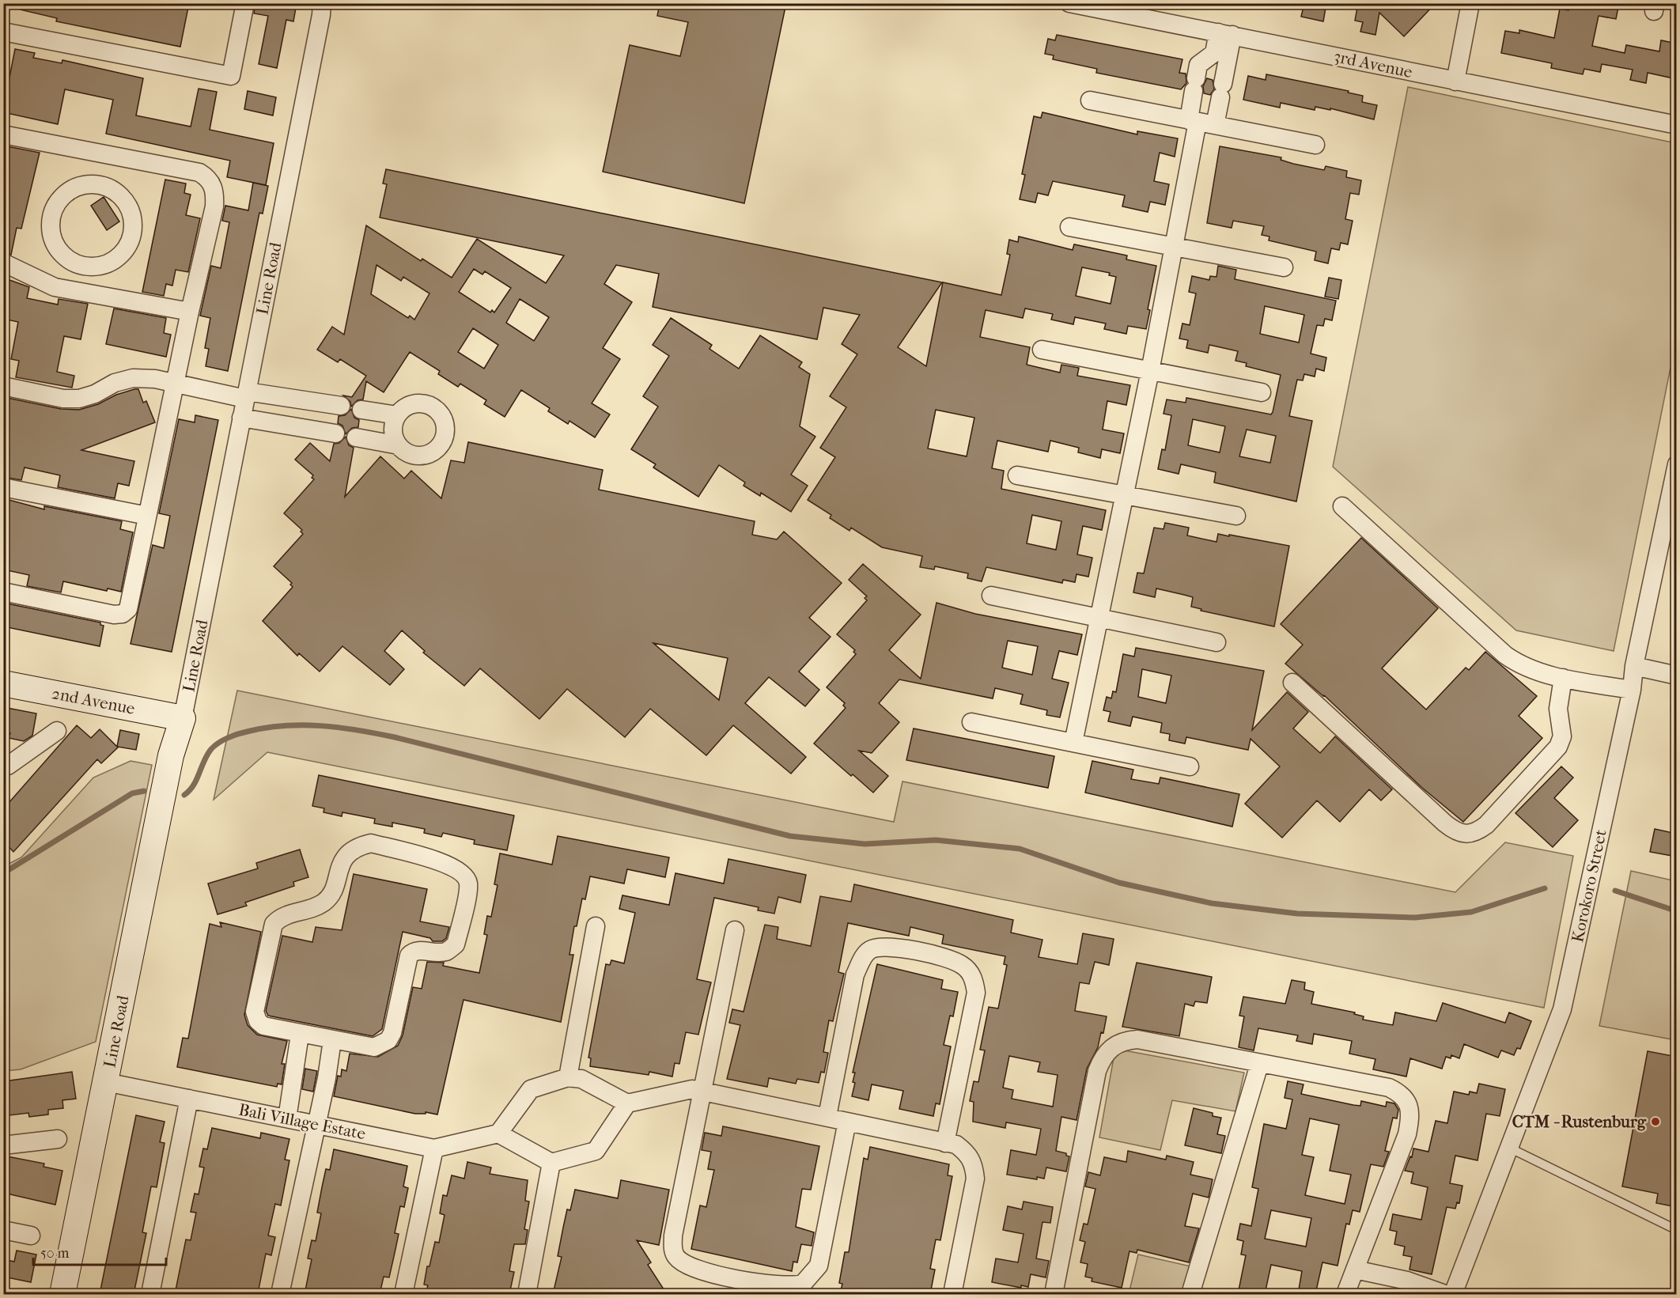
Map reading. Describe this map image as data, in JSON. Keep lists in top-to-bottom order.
{
  "streets": {
    "street": [
      "3rd Avenue",
      "Line Road",
      "2nd Avenue",
      "Korokoro Street",
      "Bali Village Estate"
    ]
  },
  "crossings": [
    ["Line Road", "2nd Avenue"],
    ["Line Road", "Bali Village Estate"]
  ],
  "places": ["CTM - Rustenburg"],
  "scale_bar": "50 m"
}
